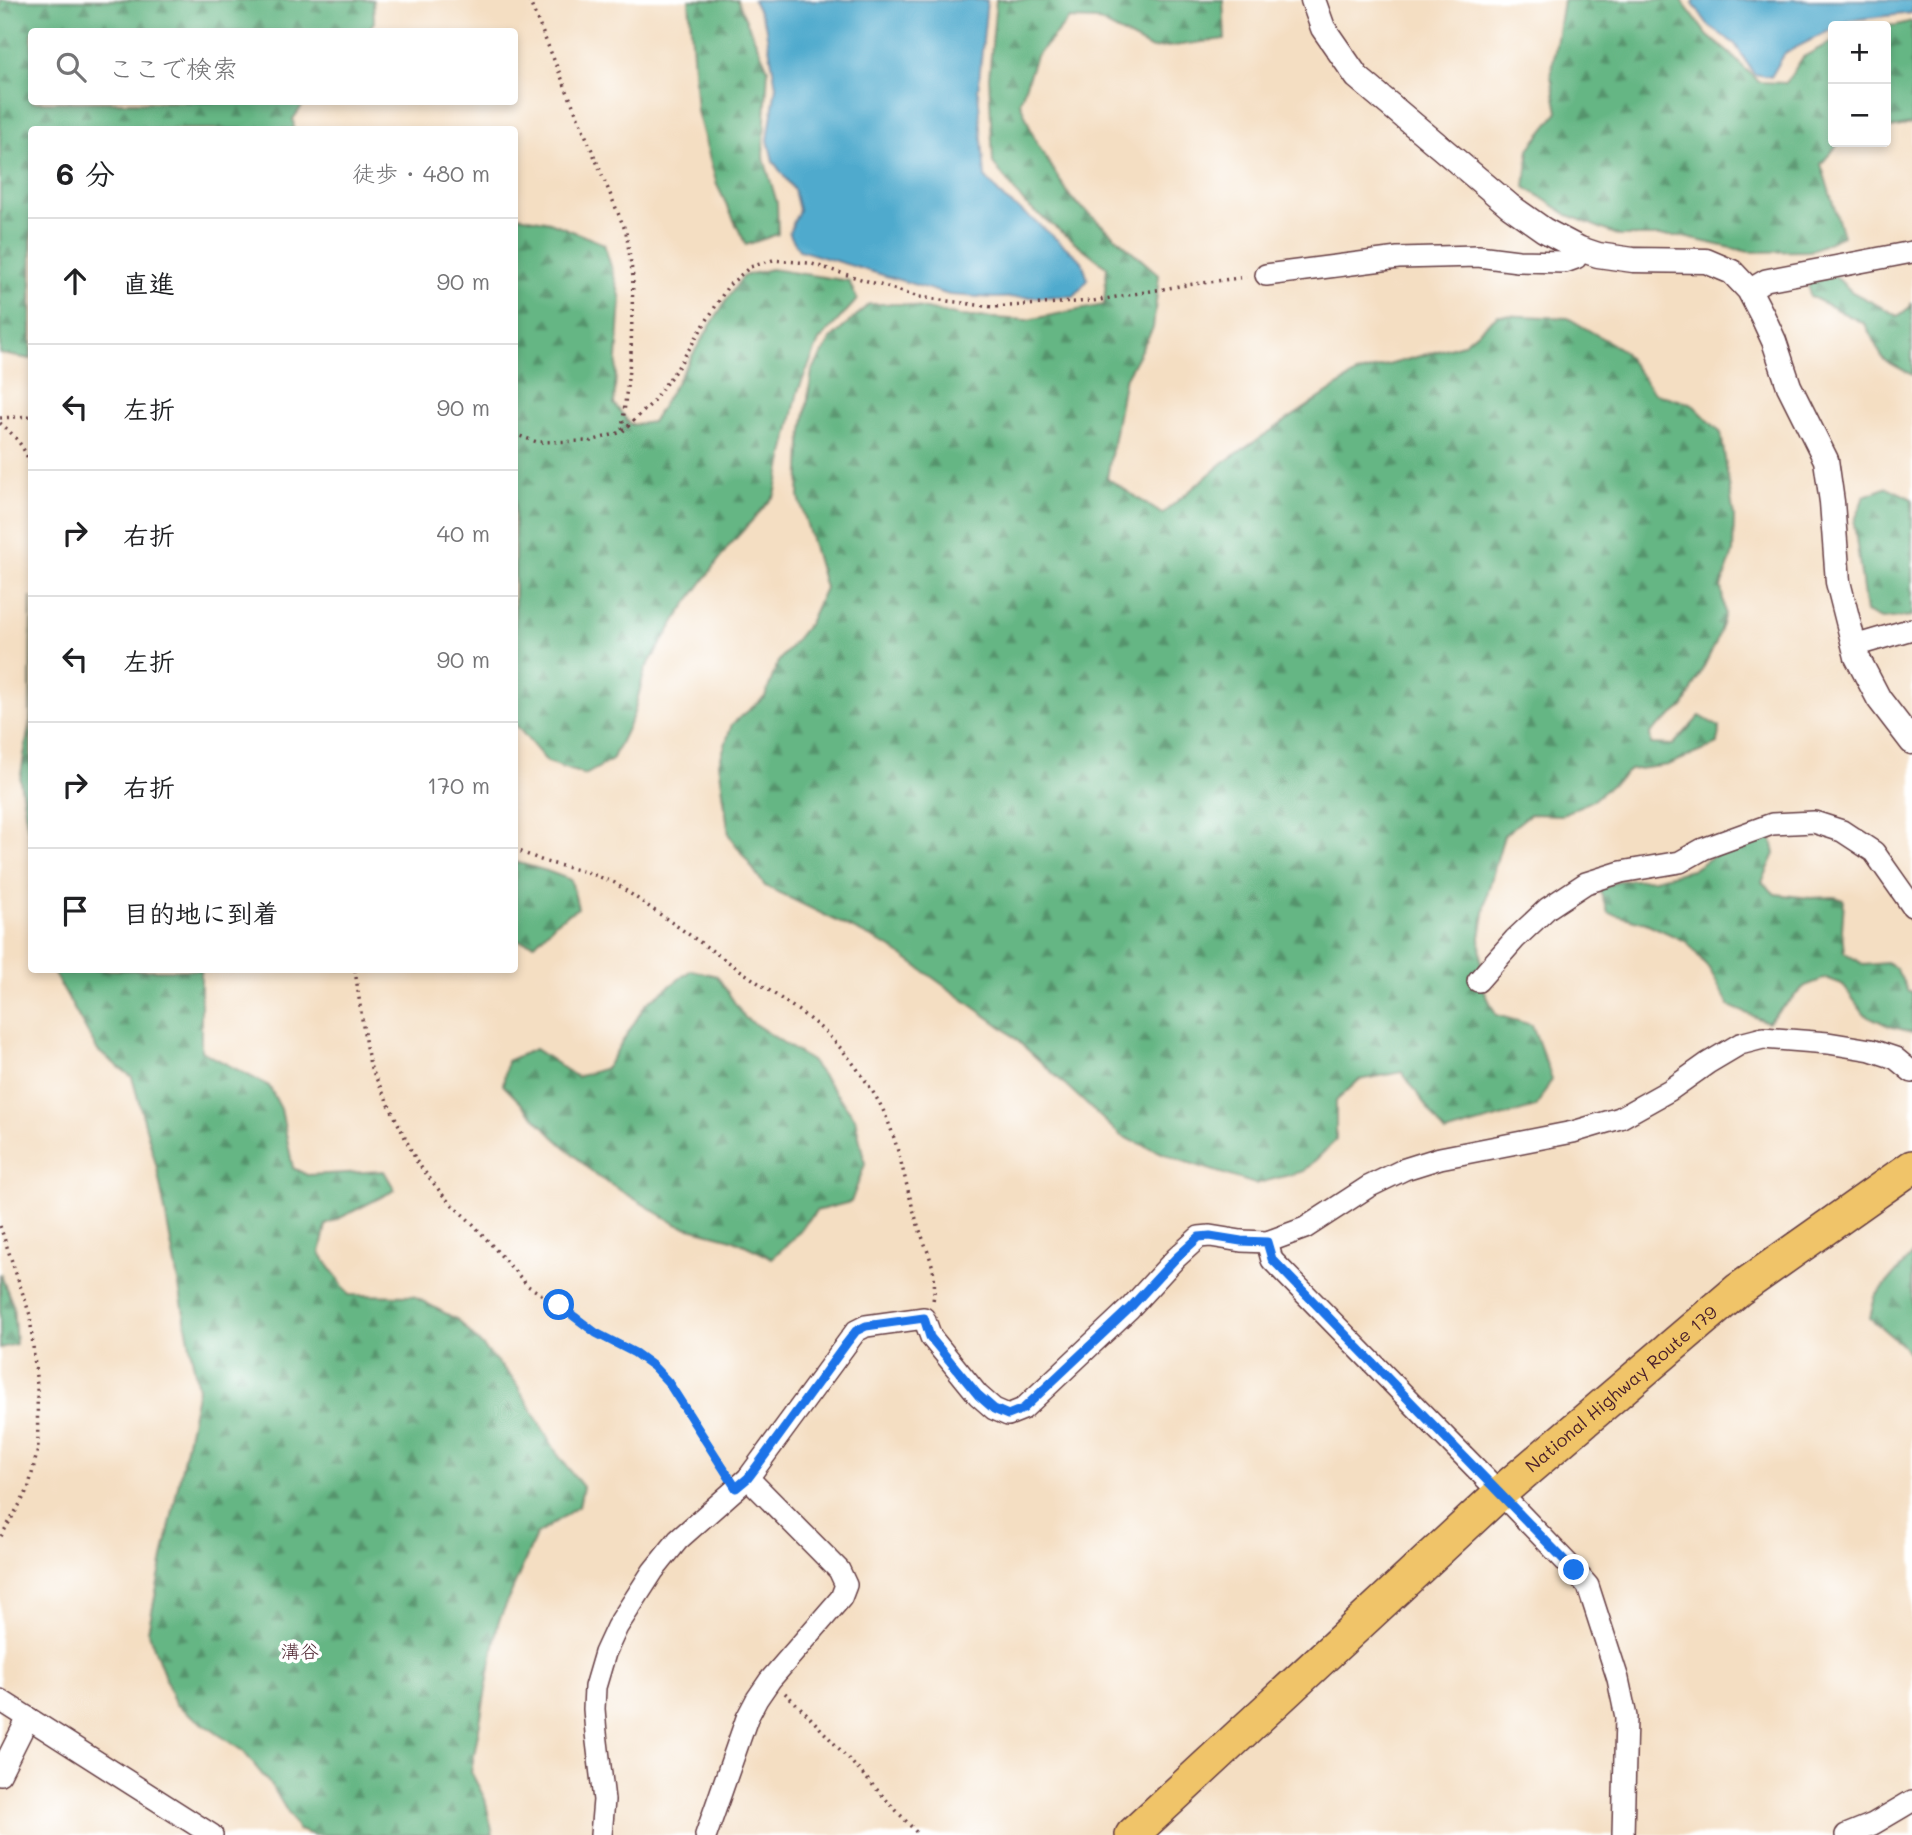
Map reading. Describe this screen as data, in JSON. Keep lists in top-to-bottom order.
{
  "streets": {
    "highway": ["National Highway Route 179"]
  },
  "districts": ["溝谷"],
  "page": {
    "map_buttons": ["+", "−"],
    "search": "ここで検索",
    "heading": ["6 分", "徒歩 · 480 m"],
    "list": [
      ["直進", "90 m"],
      ["左折", "90 m"],
      ["右折", "40 m"],
      ["左折", "90 m"],
      ["右折", "170 m"],
      "目的地に到着"
    ]
  }
}
